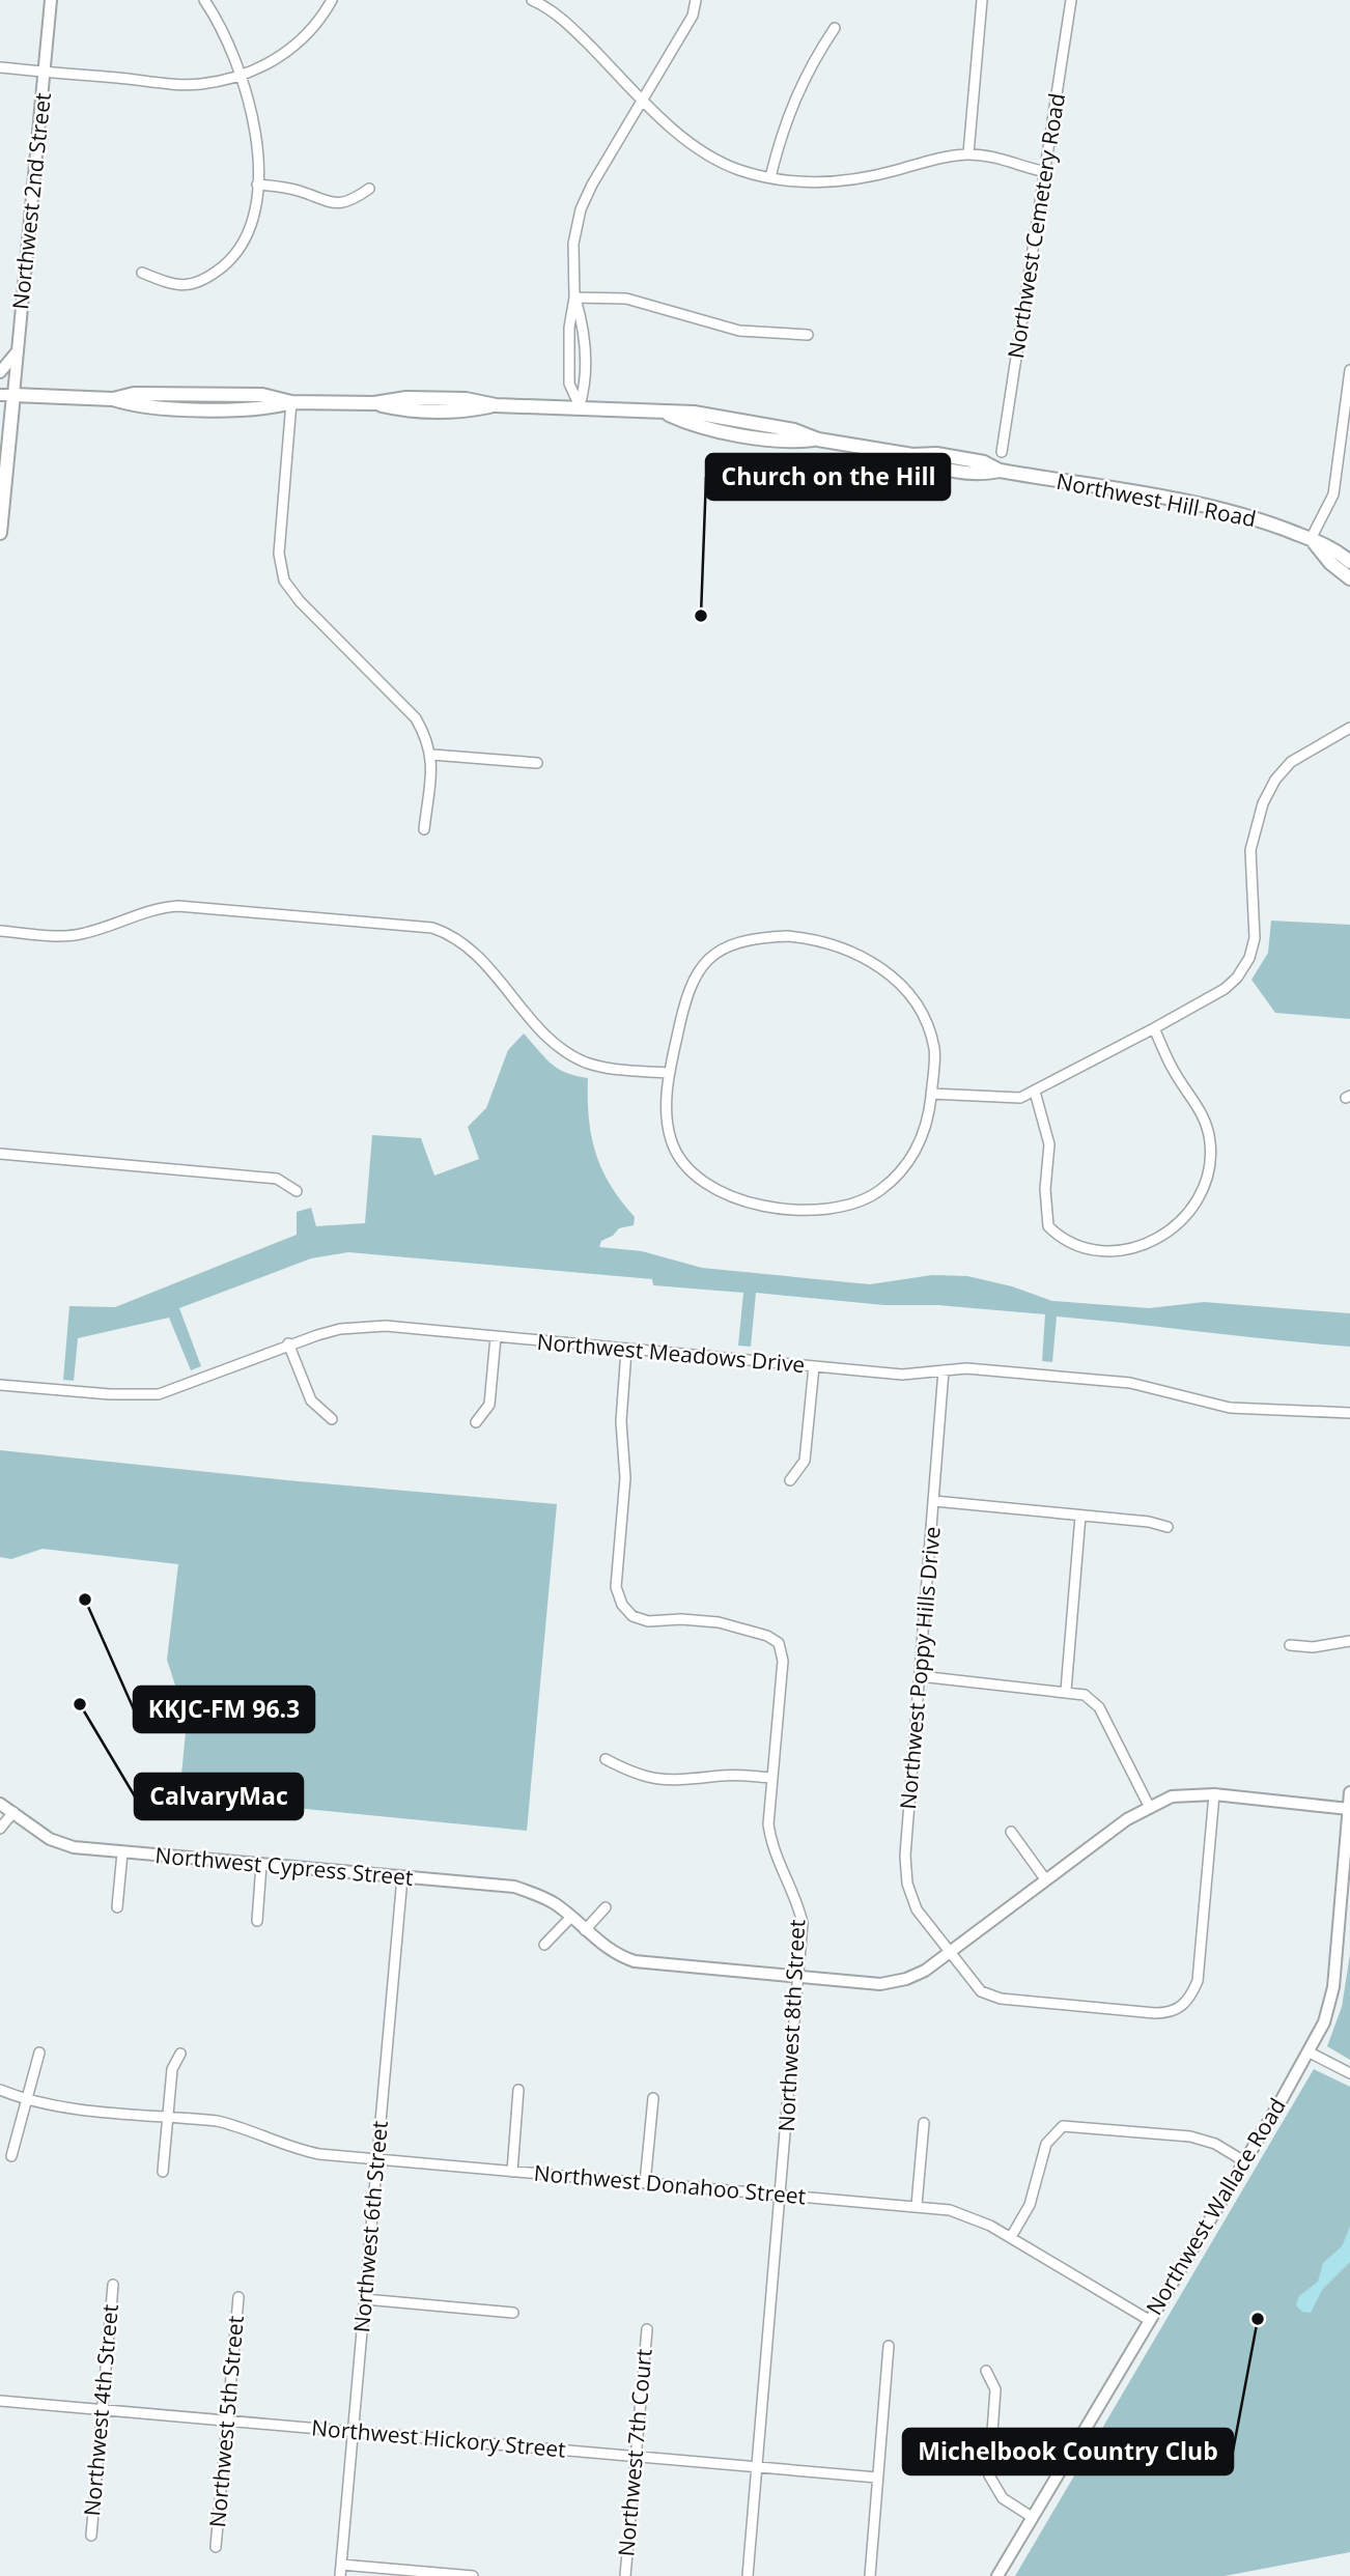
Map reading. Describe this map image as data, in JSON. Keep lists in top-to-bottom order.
{
  "streets": {
    "main road": ["Northwest 2nd Street", "Northwest Hill Road"],
    "street": [
      "Northwest Cemetery Road",
      "Northwest Meadows Drive",
      "Northwest Poppy Hills Drive",
      "Northwest Cypress Street",
      "Northwest 8th Street",
      "Northwest Donahoo Street",
      "Northwest Wallace Road",
      "Northwest 6th Street",
      "Northwest 4th Street",
      "Northwest 5th Street",
      "Northwest Hickory Street",
      "Northwest 7th Court"
    ]
  },
  "crossings": [
    ["Northwest 2nd Street", "Northwest Hill Road"],
    ["Northwest Meadows Drive", "Northwest Poppy Hills Drive"],
    ["Northwest Meadows Drive", "Northwest 8th Street"],
    ["Northwest Poppy Hills Drive", "Northwest Cypress Street"],
    ["Northwest Cypress Street", "Northwest 8th Street"],
    ["Northwest Cypress Street", "Northwest Wallace Road"],
    ["Northwest Cypress Street", "Northwest 6th Street"],
    ["Northwest 8th Street", "Northwest Donahoo Street"],
    ["Northwest 8th Street", "Northwest Hickory Street"],
    ["Northwest Donahoo Street", "Northwest Wallace Road"],
    ["Northwest Donahoo Street", "Northwest 6th Street"],
    ["Northwest 6th Street", "Northwest Hickory Street"],
    ["Northwest 4th Street", "Northwest Hickory Street"],
    ["Northwest 5th Street", "Northwest Hickory Street"],
    ["Northwest Hickory Street", "Northwest 7th Court"]
  ],
  "places": [
    "Church on the Hill",
    "KKJC-FM 96.3",
    "CalvaryMac",
    "Michelbook Country Club"
  ]
}
